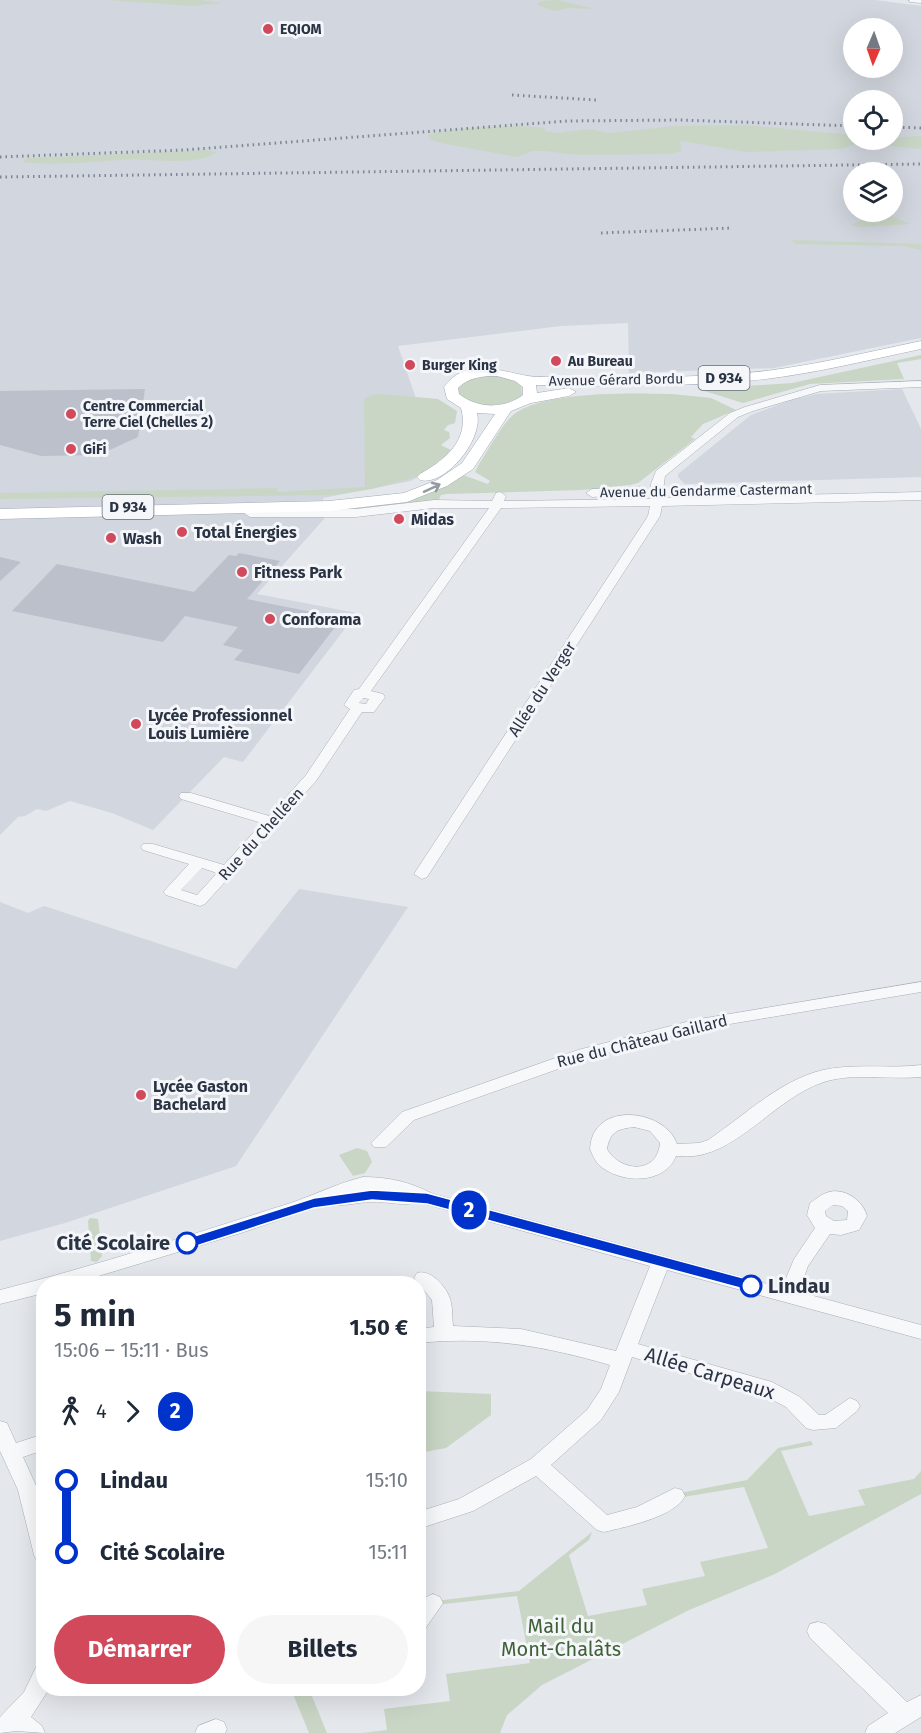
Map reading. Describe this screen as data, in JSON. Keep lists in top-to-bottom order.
{
  "streets": {
    "main road": ["D 934", "Avenue Gérard Bordu", "Avenue du Gendarme Castermant"],
    "street": [
      "Allée du Verger",
      "Rue du Chelléen",
      "Rue du Château Gaillard",
      "Allée Carpeaux"
    ]
  },
  "crossings": [
    ["D 934", "Avenue Gérard Bordu"],
    ["D 934", "Avenue du Gendarme Castermant"],
    ["Avenue du Gendarme Castermant", "Allée du Verger"],
    ["Avenue du Gendarme Castermant", "Rue du Chelléen"]
  ],
  "parks": ["Mail du Mont-Chalâts"],
  "places": [
    "EQIOM",
    "Au Bureau",
    "Burger King",
    "Centre Commercial Terre Ciel (Chelles 2)",
    "GiFi",
    "Midas",
    "Total Énergies",
    "Wash",
    "Fitness Park",
    "Conforama",
    "Lycée Professionnel Louis Lumière",
    "Lycée Gaston Bachelard",
    "Cité Scolaire",
    "Lindau"
  ],
  "lines": ["bus line 2"],
  "north": "bottom",
  "page": {
    "on_map": "2",
    "heading": ["5 min", "15:06 – 15:11 · Bus", "1.50 €"],
    "legs": ["4", "2"],
    "list": [
      {
        "name": "Lindau",
        "value": "15:10"
      },
      {
        "name": "Cité Scolaire",
        "value": "15:11"
      }
    ],
    "buttons": ["Démarrer", "Billets"]
  }
}
